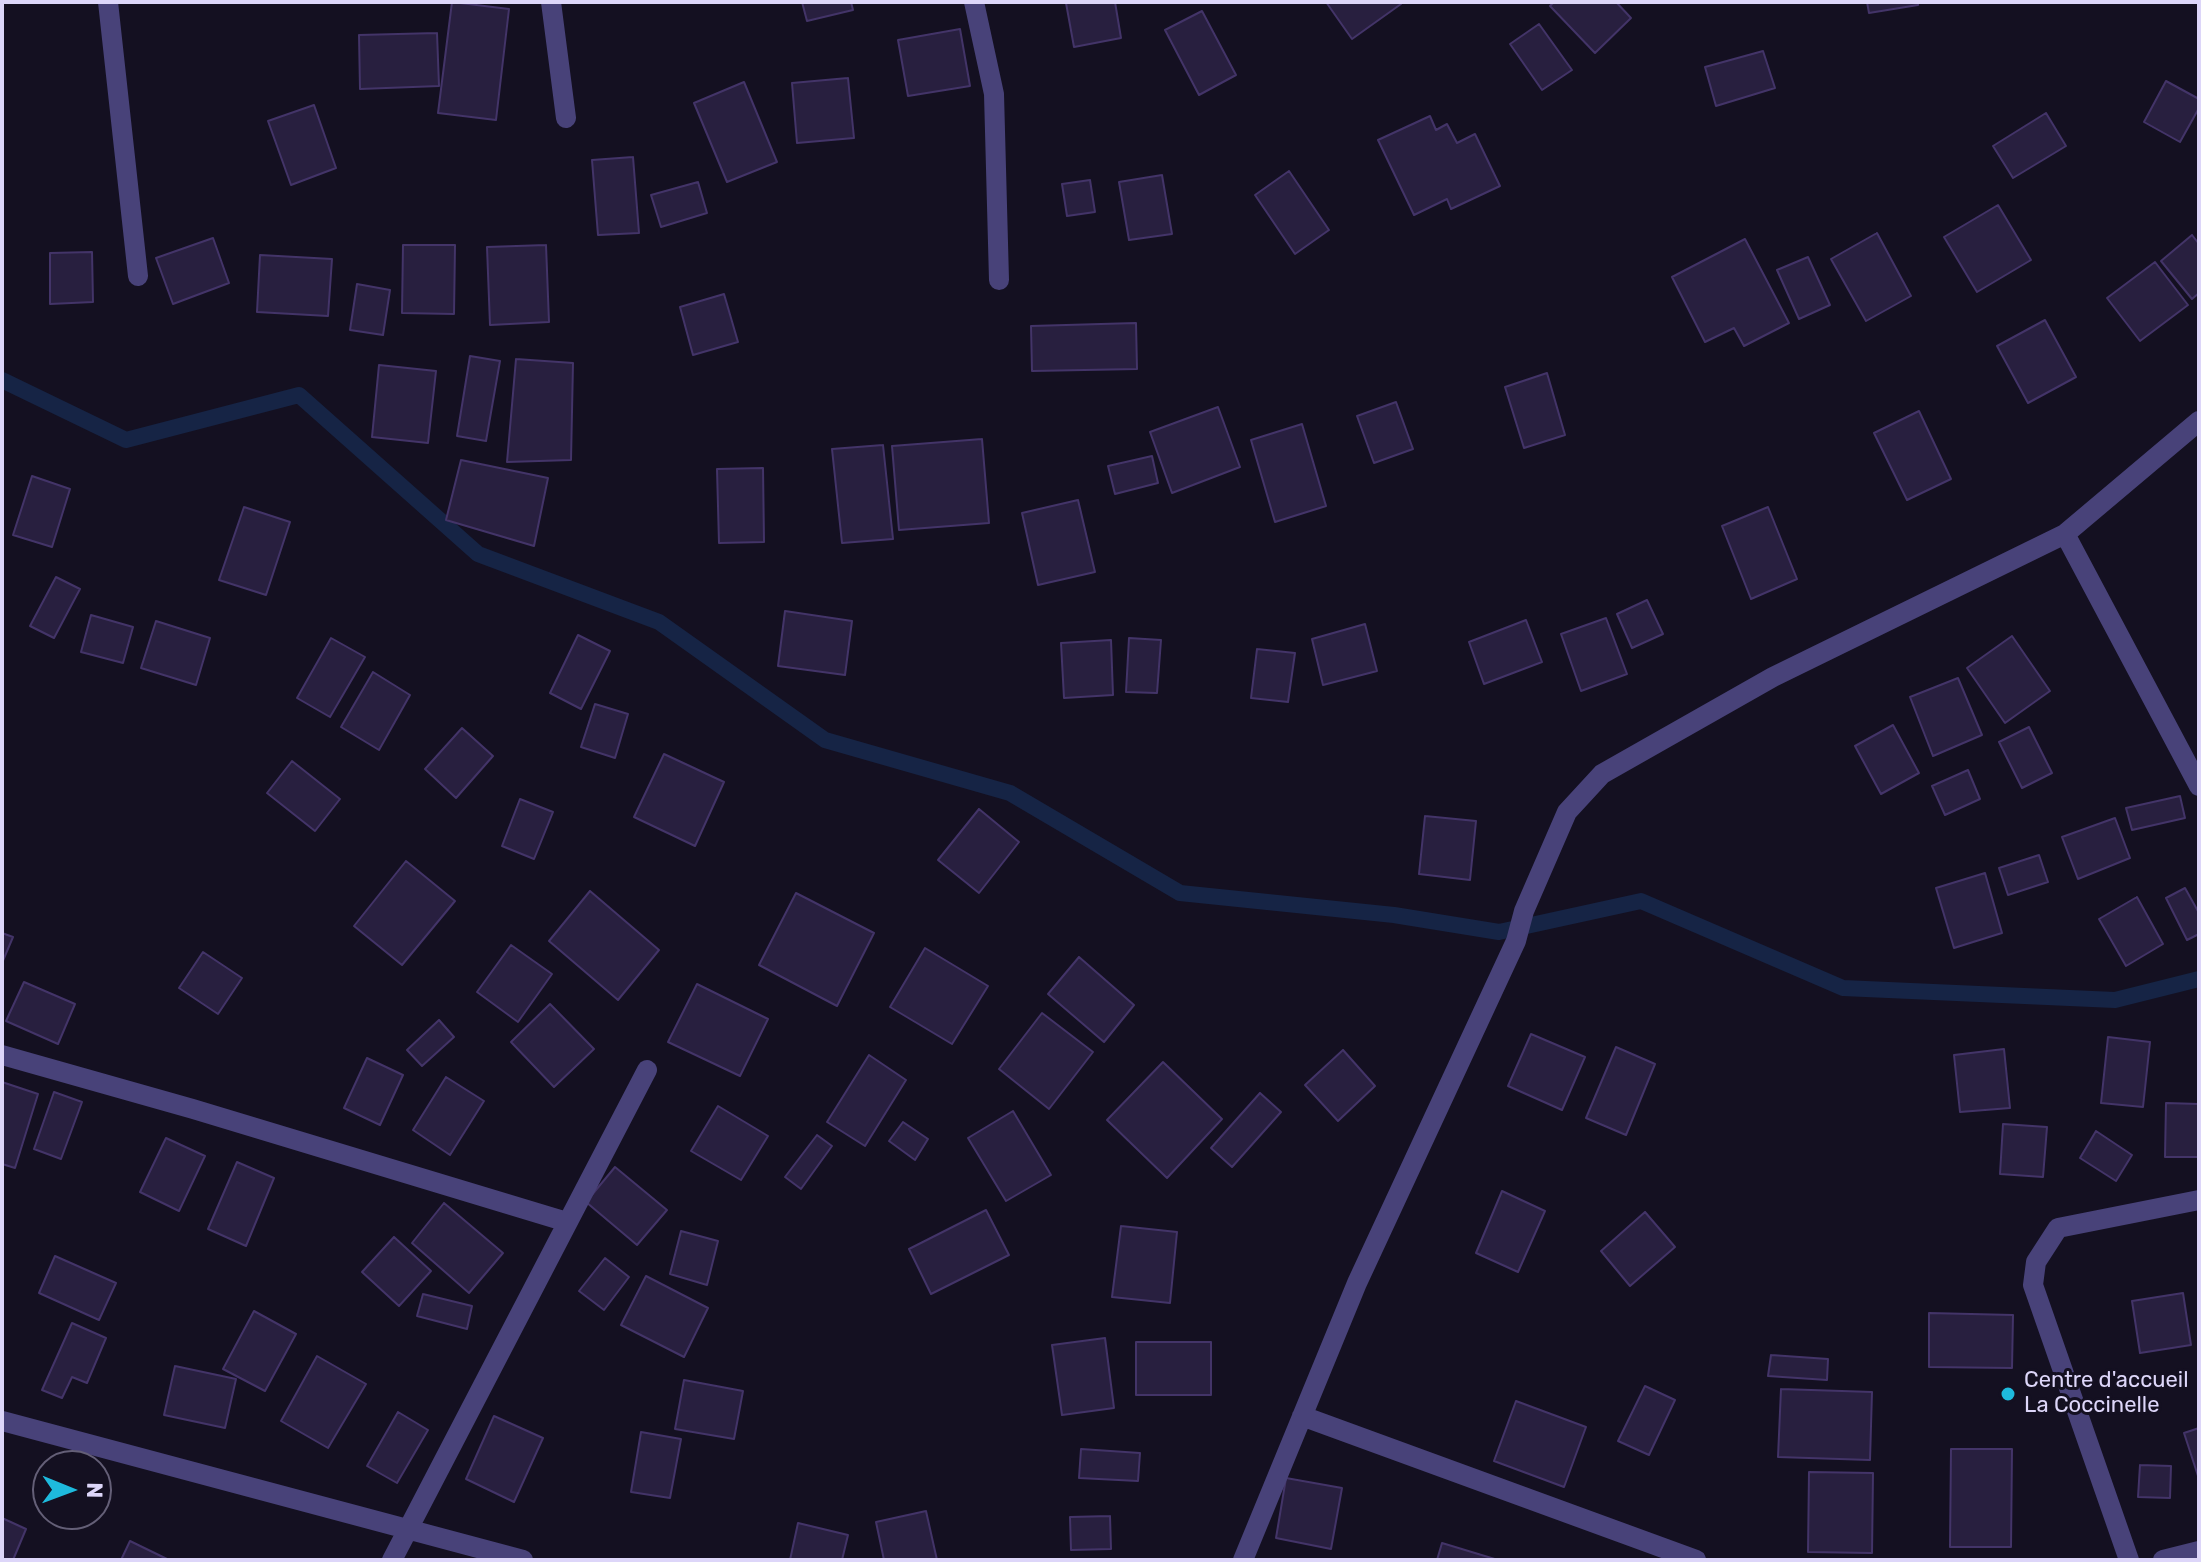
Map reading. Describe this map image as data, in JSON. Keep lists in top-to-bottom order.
{
  "places": ["Centre d'accueil La Coccinelle"],
  "north": "right"
}
